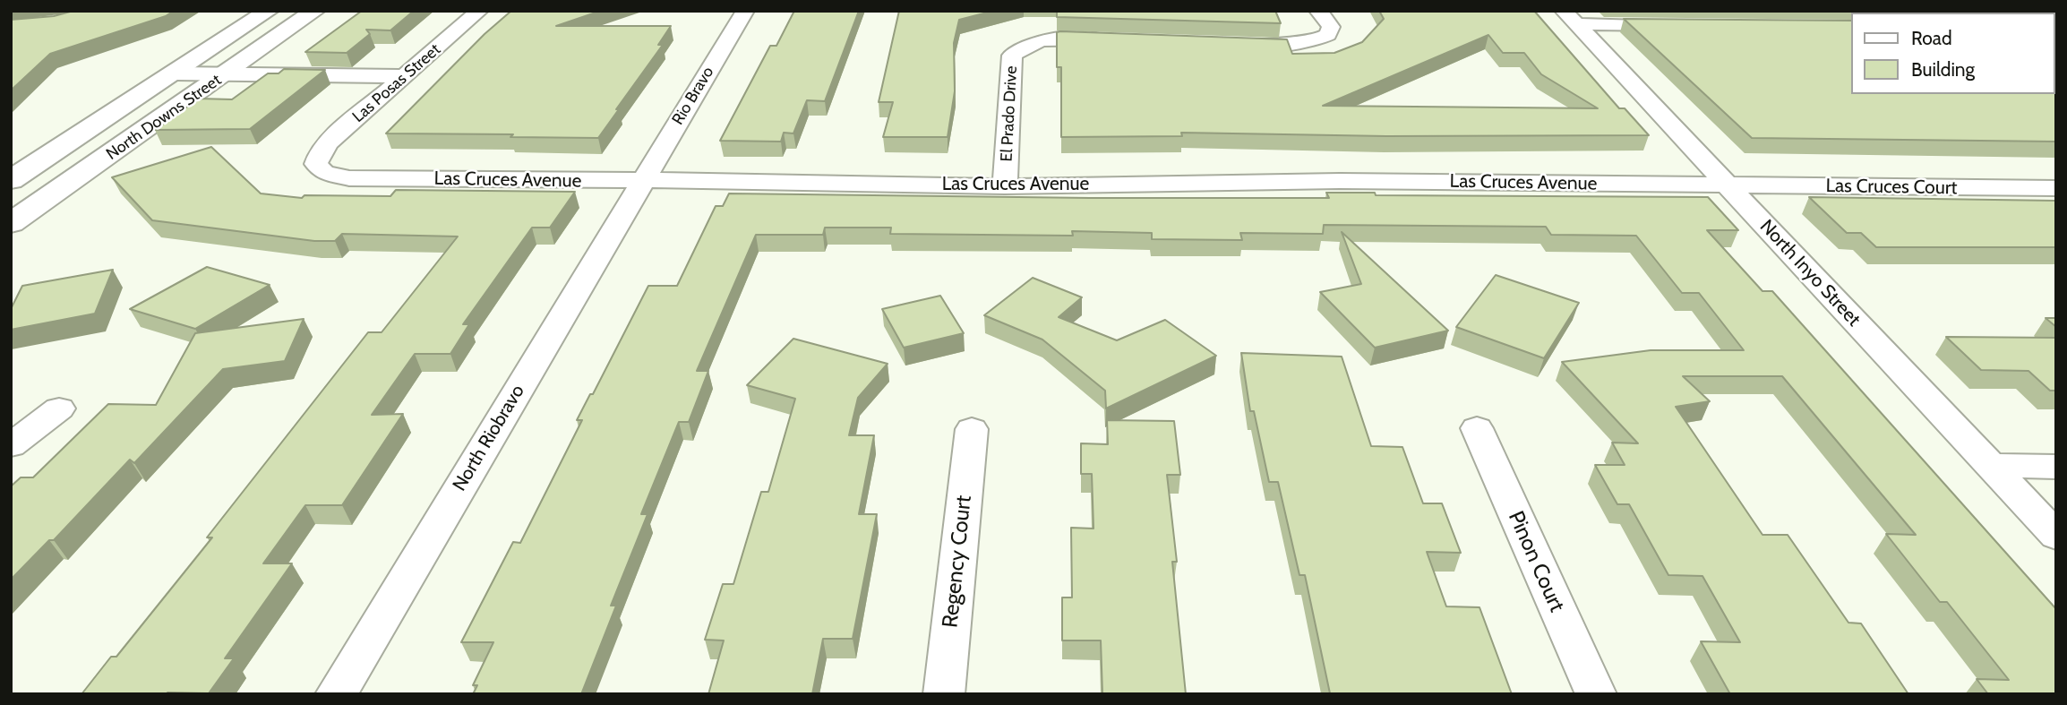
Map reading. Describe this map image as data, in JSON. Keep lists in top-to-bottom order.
{
  "streets": {
    "main road": ["North Downs Street"],
    "street": [
      "Las Posas Street",
      "Rio Bravo",
      "El Prado Drive",
      "Las Cruces Avenue",
      "Las Cruces Court",
      "North Inyo Street",
      "North Riobravo",
      "Regency Court",
      "Pinon Court"
    ]
  },
  "crossings": [
    ["Las Posas Street", "Las Cruces Avenue"],
    ["Rio Bravo", "Las Cruces Avenue"],
    ["Rio Bravo", "North Riobravo"],
    ["El Prado Drive", "Las Cruces Avenue"],
    ["Las Cruces Avenue", "Las Cruces Court"],
    ["Las Cruces Avenue", "North Inyo Street"],
    ["Las Cruces Avenue", "North Riobravo"],
    ["Las Cruces Court", "North Inyo Street"]
  ],
  "legend": ["Road", "Building"]
}
